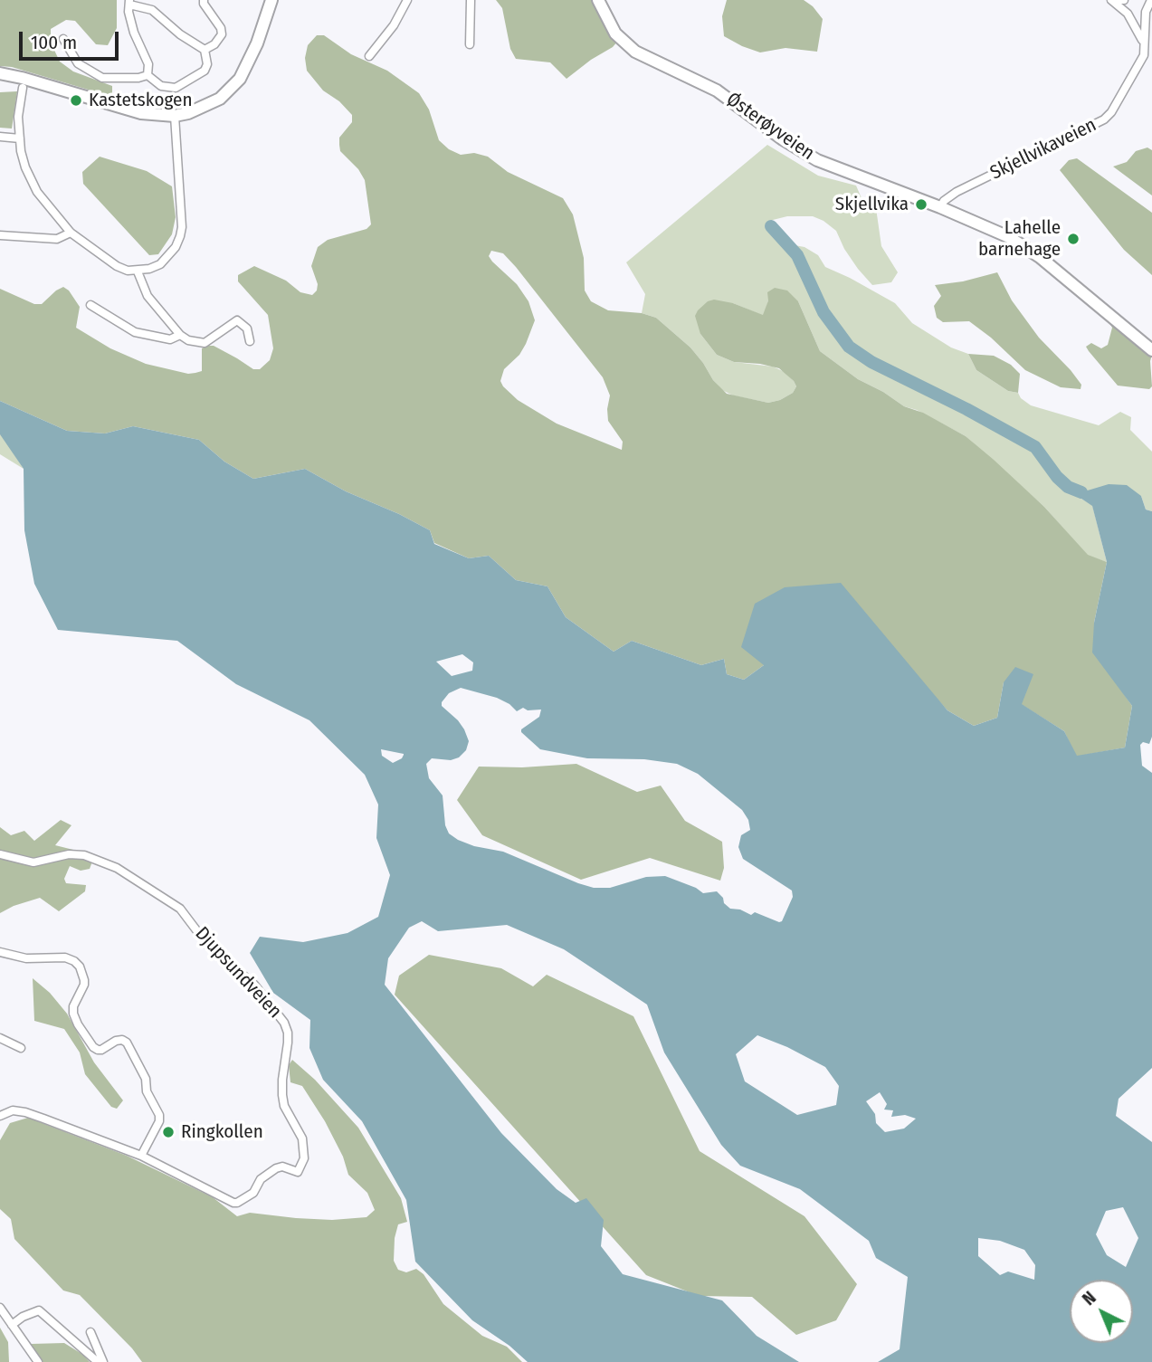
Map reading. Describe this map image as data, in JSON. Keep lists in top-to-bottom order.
{
  "streets": {
    "main road": ["Østerøyveien"],
    "street": ["Skjellvikaveien", "Djupsundveien"]
  },
  "crossings": [
    ["Østerøyveien", "Skjellvikaveien"]
  ],
  "places": [
    "Kastetskogen",
    "Skjellvika",
    "Lahelle barnehage",
    "Ringkollen"
  ],
  "scale_bar": "100 m",
  "north": "top left"
}
